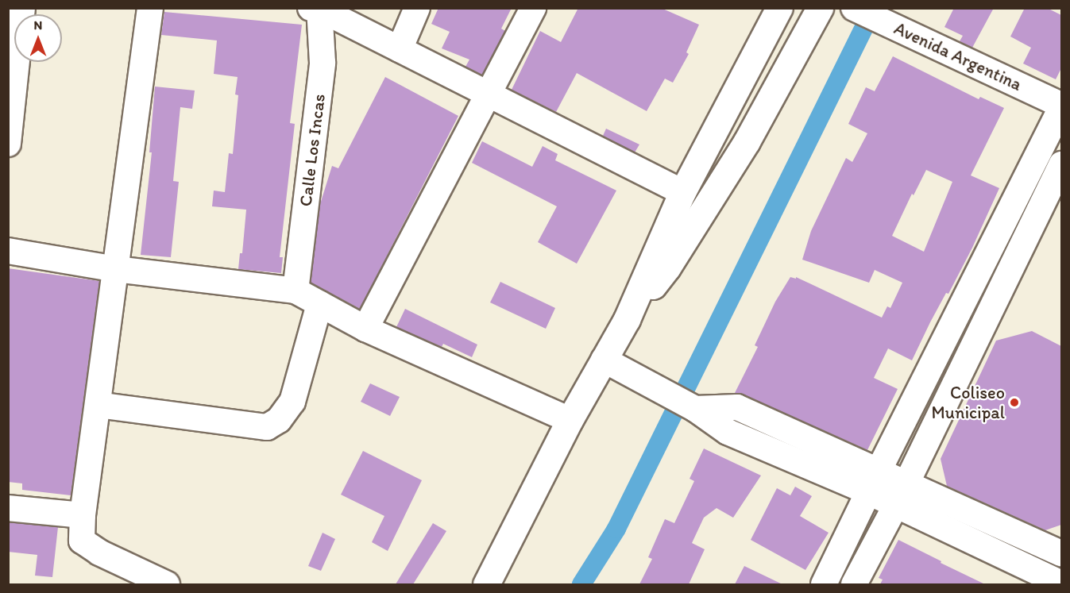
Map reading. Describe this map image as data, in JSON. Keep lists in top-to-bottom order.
{
  "streets": {
    "street": ["Avenida Argentina", "Calle Los Incas"]
  },
  "places": ["Coliseo Municipal"],
  "north": "top"
}
